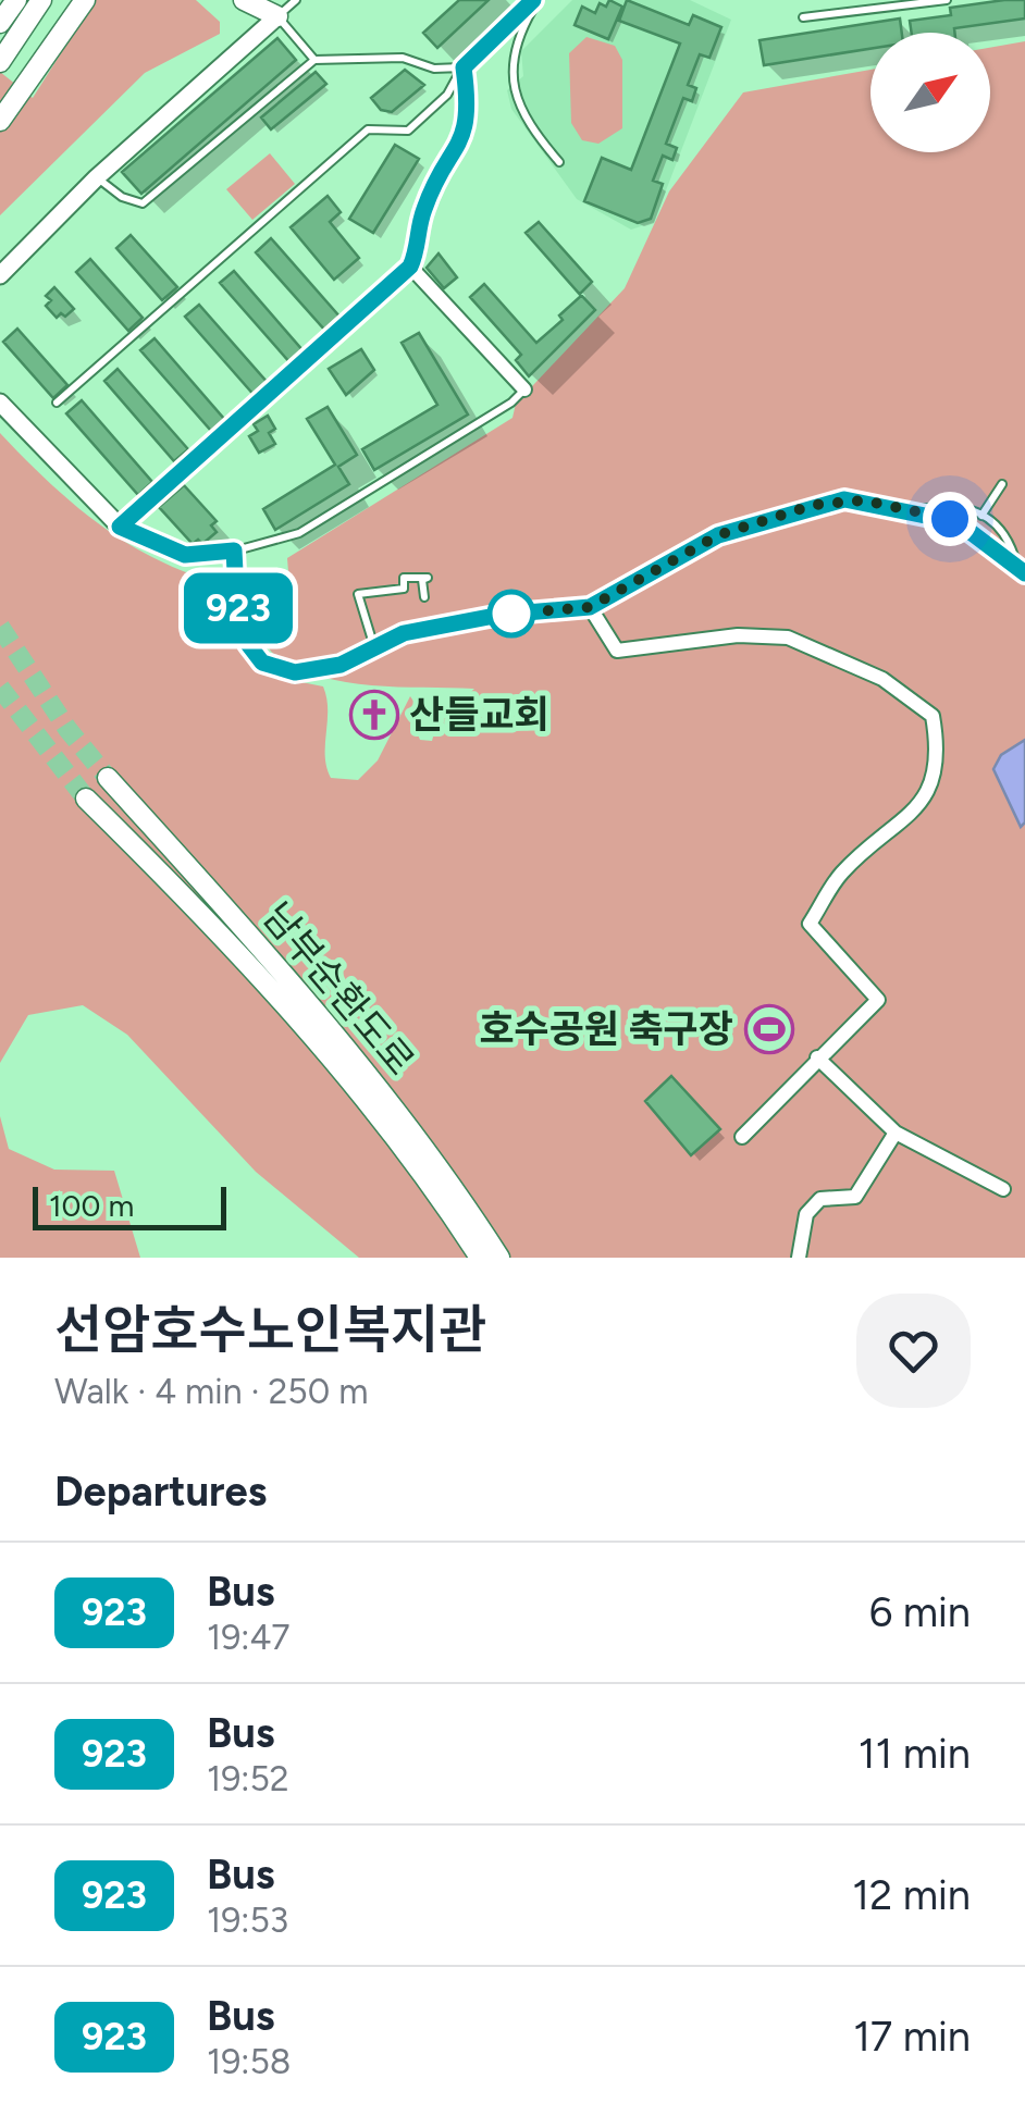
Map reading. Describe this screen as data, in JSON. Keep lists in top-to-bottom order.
{
  "streets": {
    "main road": ["남부순환도로"]
  },
  "places": {
    "church": ["산들교회"],
    "sports": ["호수공원 축구장"]
  },
  "lines": ["bus line 923"],
  "scale_bar": "100 m",
  "north": "top right",
  "page": {
    "on_map": "923",
    "scale": "100 m",
    "heading": [
      ["선암호수노인복지관", "Walk · 4 min · 250 m"],
      "Departures"
    ],
    "list": [
      {
        "mark": "923",
        "name": "Bus",
        "note": "19:47",
        "value": "6 min"
      },
      {
        "mark": "923",
        "name": "Bus",
        "note": "19:52",
        "value": "11 min"
      },
      {
        "mark": "923",
        "name": "Bus",
        "note": "19:53",
        "value": "12 min"
      },
      {
        "mark": "923",
        "name": "Bus",
        "note": "19:58",
        "value": "17 min"
      }
    ]
  }
}
